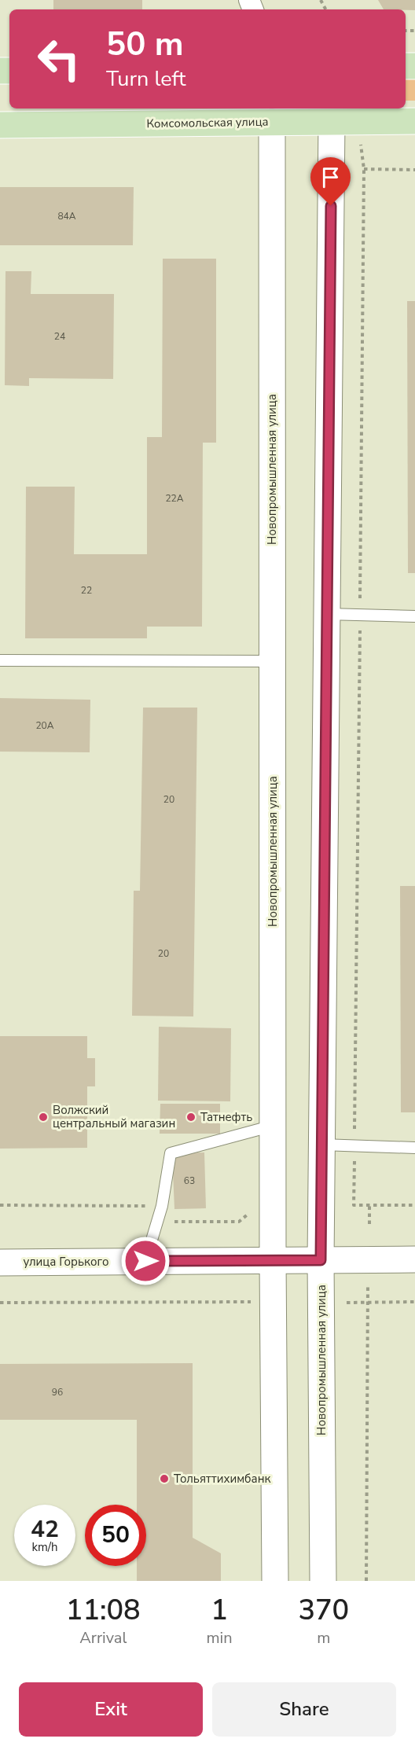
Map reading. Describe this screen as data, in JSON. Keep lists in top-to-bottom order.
{
  "streets": {
    "main road": ["Комсомольская улица", "Новопромышленная улица", "улица Горького"]
  },
  "crossings": [
    ["Комсомольская улица", "Новопромышленная улица"],
    ["Новопромышленная улица", "улица Горького"]
  ],
  "places": ["Волжский центральный магазин", "Татнефть", "Тольяттихимбанк"],
  "house_numbers": [
    "84А",
    "24",
    "22А",
    "22",
    "20А",
    "20",
    "20",
    "63",
    "96"
  ],
  "page": {
    "turn": ["50 m", "Turn left"],
    "speed": "42 km/h",
    "limit": "50",
    "eta": [
      "11:08",
      "Arrival",
      "1",
      "min",
      "370",
      "m"
    ],
    "buttons": ["Exit", "Share"]
  }
}
